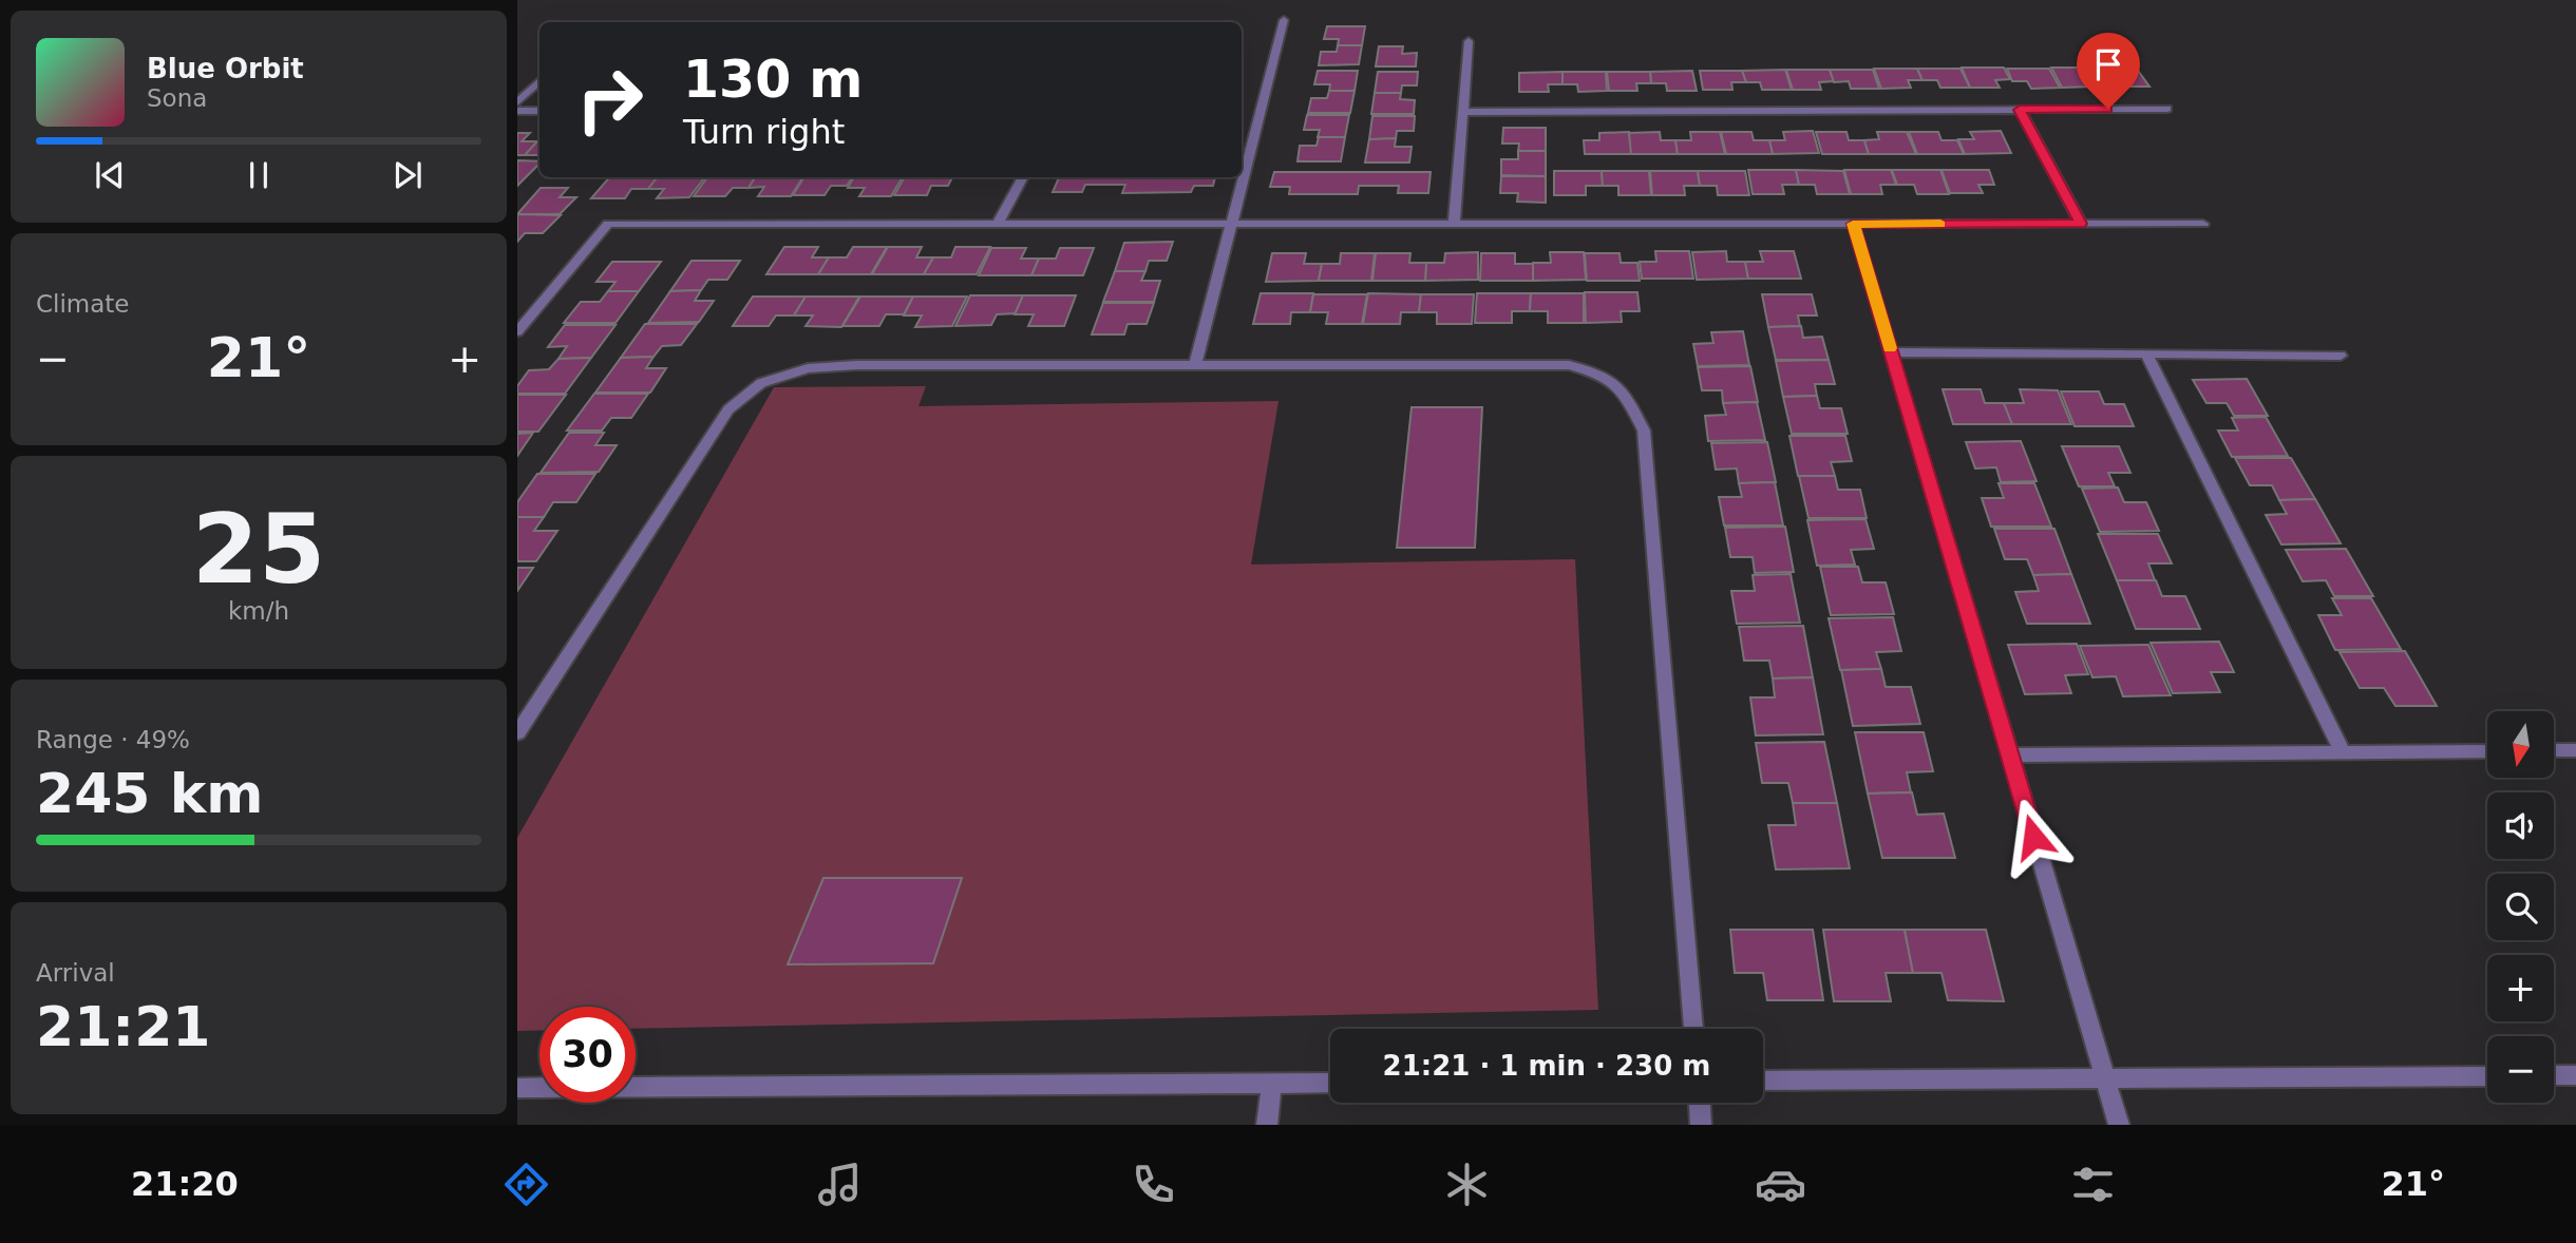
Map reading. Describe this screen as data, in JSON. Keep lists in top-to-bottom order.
{
  "north": "bottom",
  "page": {
    "turn": ["130 m", "Turn right"],
    "song": ["Blue Orbit", "Sona"],
    "tile": [
      "Climate",
      ["25", "km/h"],
      ["Range · 49%", "245 km"],
      ["Arrival", "21:21"]
    ],
    "heat": ["−", "21°", "+"],
    "map_buttons": ["+", "−"],
    "limit": "30",
    "trip": "21:21 · 1 min · 230 m",
    "tabs": ["21:20", "21°"]
  }
}
